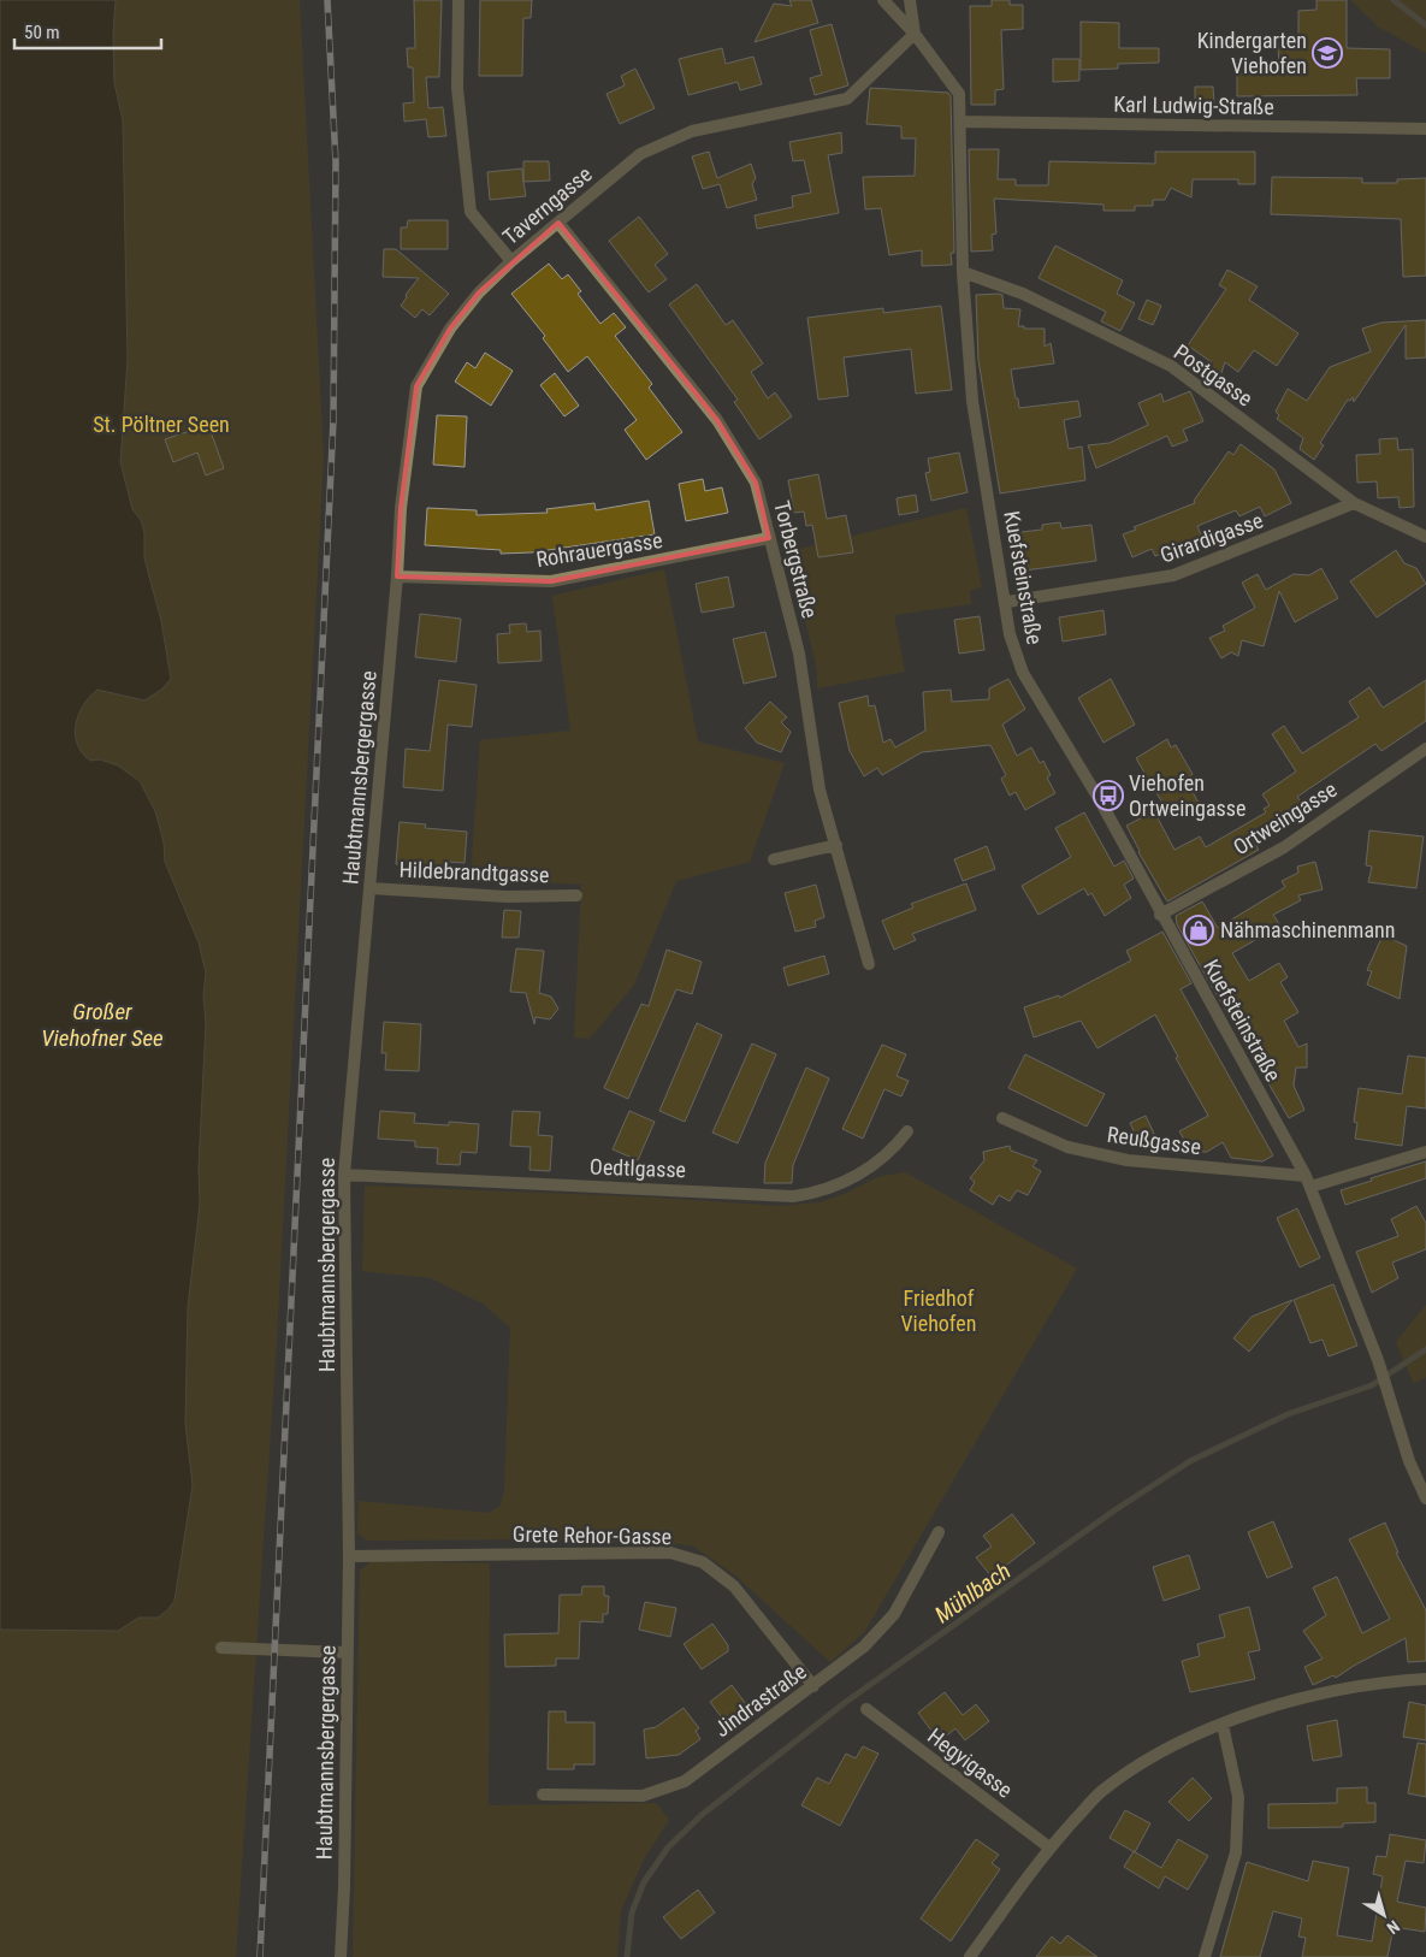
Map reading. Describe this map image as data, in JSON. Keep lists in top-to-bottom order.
{
  "streets": {
    "street": [
      "Karl Ludwig-Straße",
      "Taverngasse",
      "Postgasse",
      "Girardigasse",
      "Rohrauergasse",
      "Torbergstraße",
      "Kuefsteinstraße",
      "Haubtmannsbergergasse",
      "Ortweingasse",
      "Hildebrandtgasse",
      "Reußgasse",
      "Oedtlgasse",
      "Grete Rehor-Gasse",
      "Jindrastraße",
      "Hegyigasse"
    ]
  },
  "crossings": [
    ["Karl Ludwig-Straße", "Kuefsteinstraße"],
    ["Taverngasse", "Rohrauergasse"],
    ["Taverngasse", "Torbergstraße"],
    ["Taverngasse", "Kuefsteinstraße"],
    ["Taverngasse", "Haubtmannsbergergasse"],
    ["Postgasse", "Girardigasse"],
    ["Postgasse", "Kuefsteinstraße"],
    ["Girardigasse", "Kuefsteinstraße"],
    ["Rohrauergasse", "Torbergstraße"],
    ["Rohrauergasse", "Haubtmannsbergergasse"],
    ["Kuefsteinstraße", "Ortweingasse"],
    ["Kuefsteinstraße", "Reußgasse"],
    ["Haubtmannsbergergasse", "Hildebrandtgasse"],
    ["Haubtmannsbergergasse", "Oedtlgasse"],
    ["Haubtmannsbergergasse", "Grete Rehor-Gasse"],
    ["Grete Rehor-Gasse", "Jindrastraße"]
  ],
  "water": ["Großer Viehofner See", "Mühlbach"],
  "parks": ["St. Pöltner Seen", "Friedhof Viehofen"],
  "places": {
    "school or university": ["Kindergarten Viehofen"],
    "bus stop": ["Viehofen Ortweingasse"],
    "shop": ["Nähmaschinenmann"]
  },
  "scale_bar": "50 m",
  "north": "bottom right"
}
